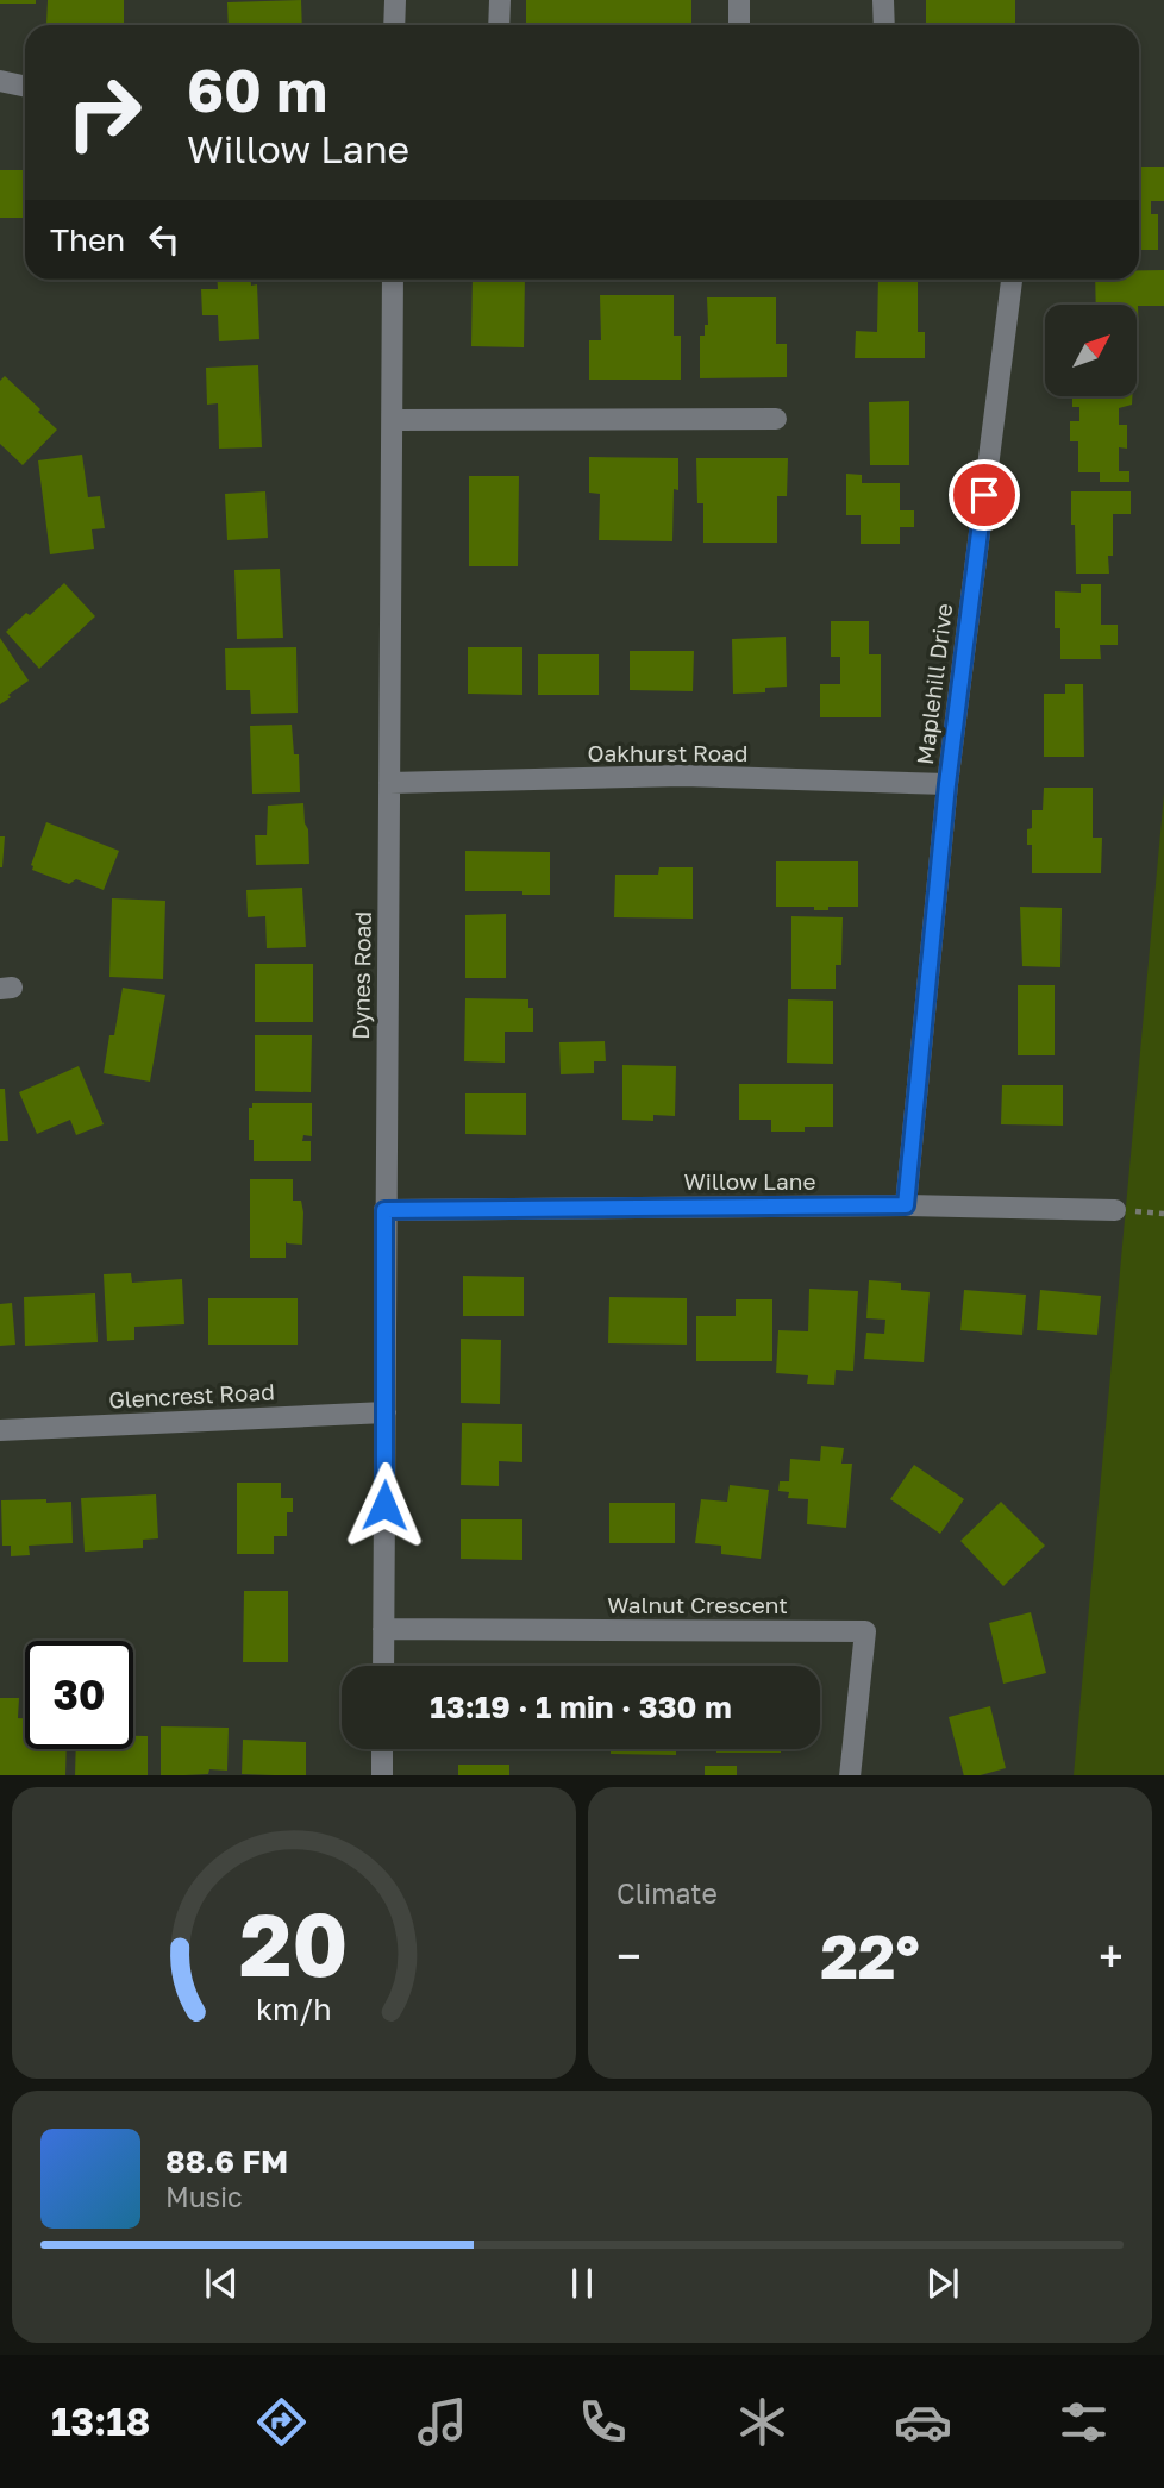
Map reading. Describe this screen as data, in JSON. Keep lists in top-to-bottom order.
{
  "streets": {
    "street": [
      "Maplehill Drive",
      "Oakhurst Road",
      "Dynes Road",
      "Willow Lane",
      "Glencrest Road",
      "Walnut Crescent"
    ]
  },
  "crossings": [
    ["Maplehill Drive", "Oakhurst Road"],
    ["Maplehill Drive", "Willow Lane"],
    ["Oakhurst Road", "Dynes Road"],
    ["Dynes Road", "Willow Lane"],
    ["Dynes Road", "Glencrest Road"],
    ["Dynes Road", "Walnut Crescent"]
  ],
  "north": "top right",
  "page": {
    "turn": ["60 m", "Willow Lane"],
    "then": "Then",
    "limit": "30",
    "trip": "13:19 · 1 min · 330 m",
    "tile": "Climate",
    "heat": ["−", "22°", "+"],
    "song": ["88.6 FM", "Music"],
    "tabs": "13:18",
    "gauge": ["20", "km/h"]
  }
}
